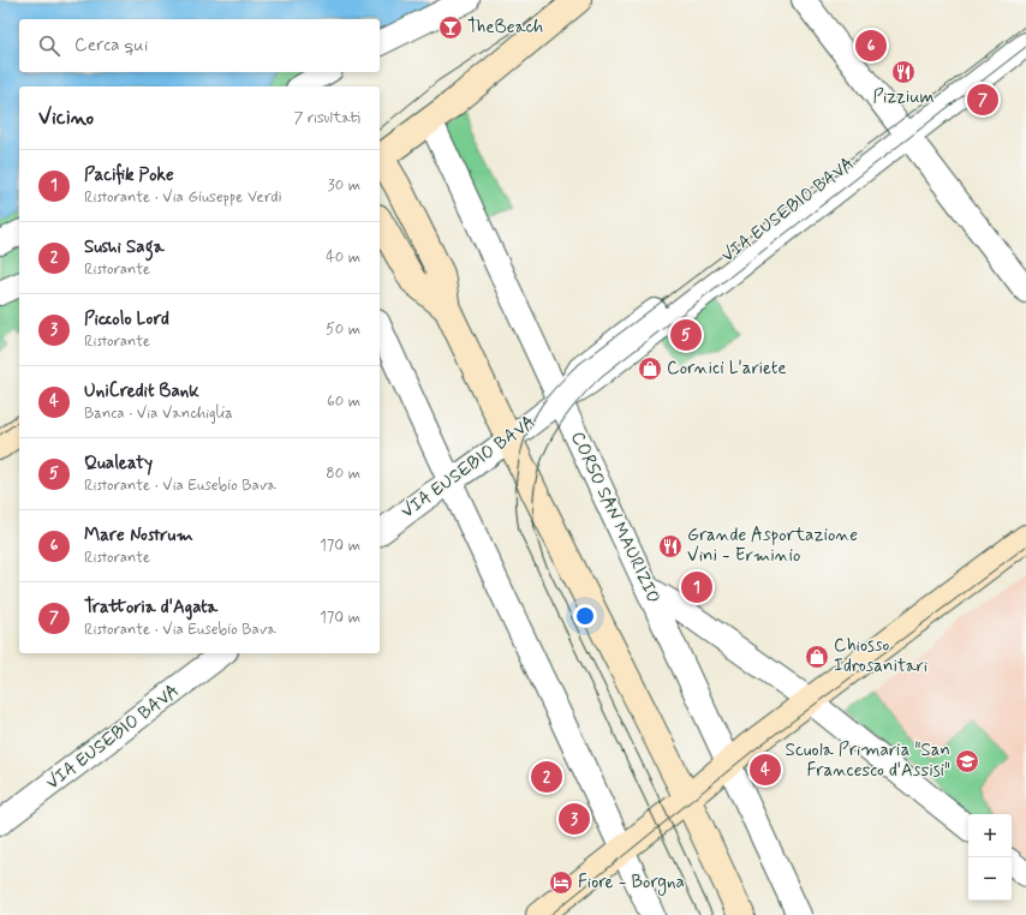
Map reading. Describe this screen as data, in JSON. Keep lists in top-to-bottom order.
{
  "streets": {
    "street": ["VIA EUSEBIO BAVA", "CORSO SAN MAURIZIO"]
  },
  "crossings": [
    ["VIA EUSEBIO BAVA", "CORSO SAN MAURIZIO"]
  ],
  "places": {
    "bar": ["TheBeach"],
    "restaurant": ["Pizzium", "Grande Asportazione Vini - Erminio"],
    "shop": ["Cornici L'ariete", "Chiosso Idrosanitari"],
    "school or university": ["Scuola Primaria \"San Francesco d'Assisi\""],
    "hotel": ["Fiore - Borgna"]
  },
  "page": {
    "search": "Cerca qui",
    "pins": [
      "6",
      "7",
      "5",
      "1",
      "4",
      "2",
      "3"
    ],
    "heading": ["Vicino", "7 risultati"],
    "list": [
      {
        "mark": "1",
        "name": "Pacifik Poke",
        "note": "Ristorante · Via Giuseppe Verdi",
        "value": "30 m"
      },
      {
        "mark": "2",
        "name": "Sushi Saga",
        "note": "Ristorante",
        "value": "40 m"
      },
      {
        "mark": "3",
        "name": "Piccolo Lord",
        "note": "Ristorante",
        "value": "50 m"
      },
      {
        "mark": "4",
        "name": "UniCredit Bank",
        "note": "Banca · Via Vanchiglia",
        "value": "60 m"
      },
      {
        "mark": "5",
        "name": "Qualeaty",
        "note": "Ristorante · Via Eusebio Bava",
        "value": "80 m"
      },
      {
        "mark": "6",
        "name": "Mare Nostrum",
        "note": "Ristorante",
        "value": "170 m"
      },
      {
        "mark": "7",
        "name": "Trattoria d'Agata",
        "note": "Ristorante · Via Eusebio Bava",
        "value": "170 m"
      }
    ],
    "map_buttons": ["+", "−"]
  }
}
